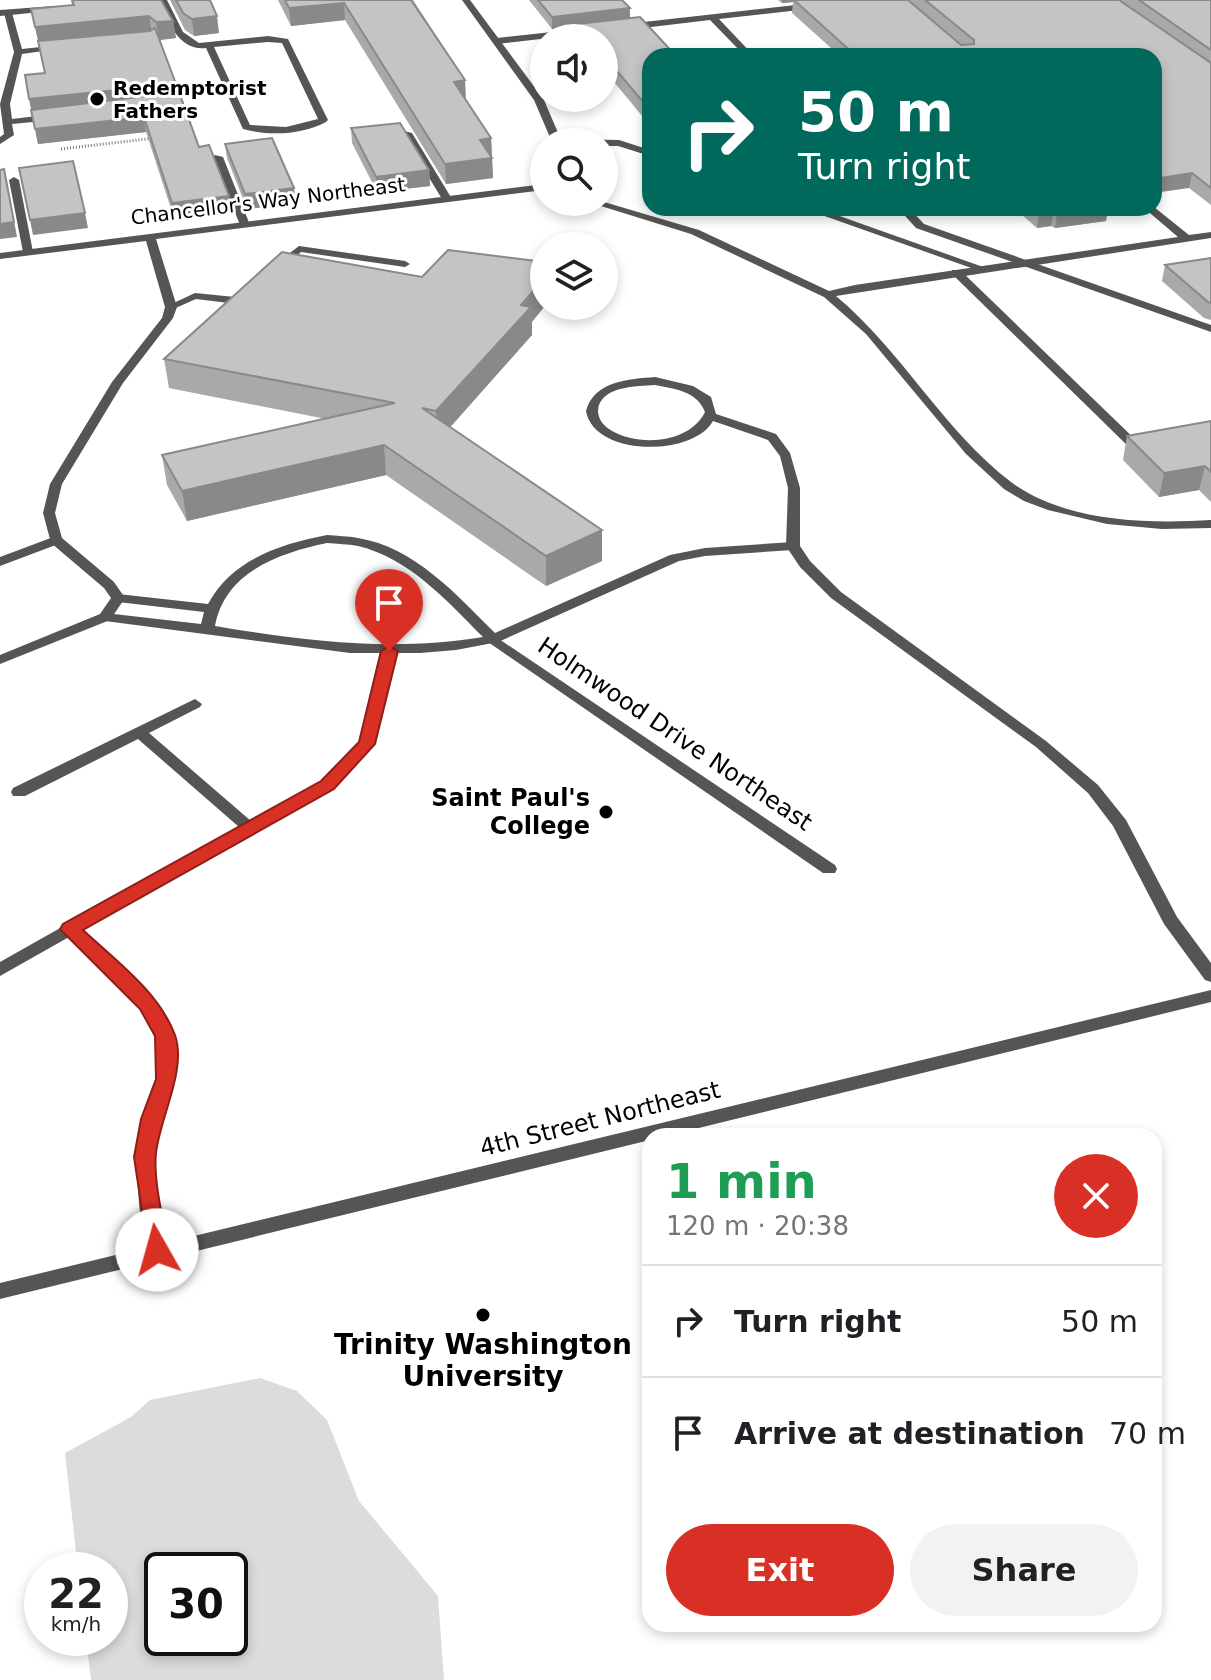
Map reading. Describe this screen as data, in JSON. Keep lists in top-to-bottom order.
{
  "streets": {
    "street": ["Chancellor's Way Northeast", "Holmwood Drive Northeast", "4th Street Northeast"]
  },
  "places": ["Redemptorist Fathers", "Saint Paul's College", "Trinity Washington University"],
  "page": {
    "turn": ["50 m", "Turn right"],
    "heading": ["1 min", "120 m · 20:38"],
    "list": [
      {
        "name": "Turn right",
        "value": "50 m"
      },
      {
        "name": "Arrive at destination",
        "value": "70 m"
      }
    ],
    "buttons": ["Exit", "Share"],
    "speed": "22 km/h",
    "limit": "30"
  }
}
